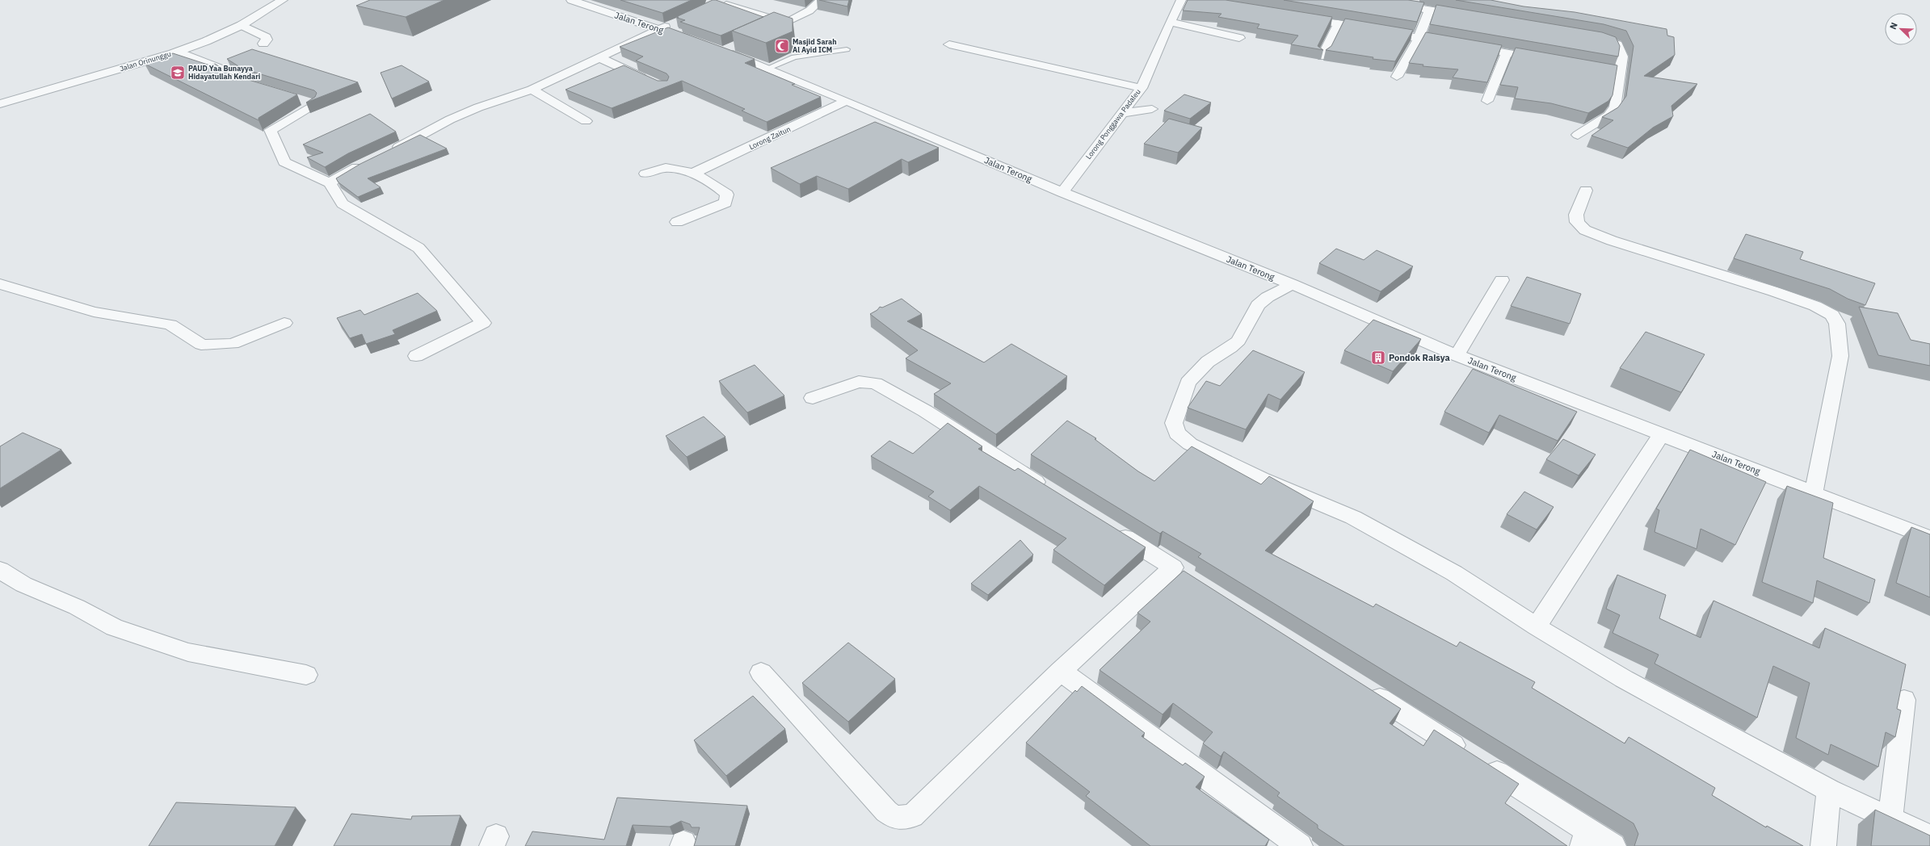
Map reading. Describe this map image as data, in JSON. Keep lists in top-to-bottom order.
{
  "streets": {
    "street": [
      "Jalan Terong",
      "Jalan Orinunggu",
      "Lorong Ponggawa Padaleu",
      "Lorong Zaitun"
    ]
  },
  "crossings": [
    ["Jalan Terong", "Lorong Ponggawa Padaleu"],
    ["Jalan Terong", "Lorong Zaitun"]
  ],
  "places": {
    "mosque": ["Masjid Sarah Al Ayid ICM"],
    "school or university": ["PAUD Yaa Bunayya Hidayatullah Kendari"],
    "building": ["Pondok Raisya"]
  },
  "north": "top left"
}
